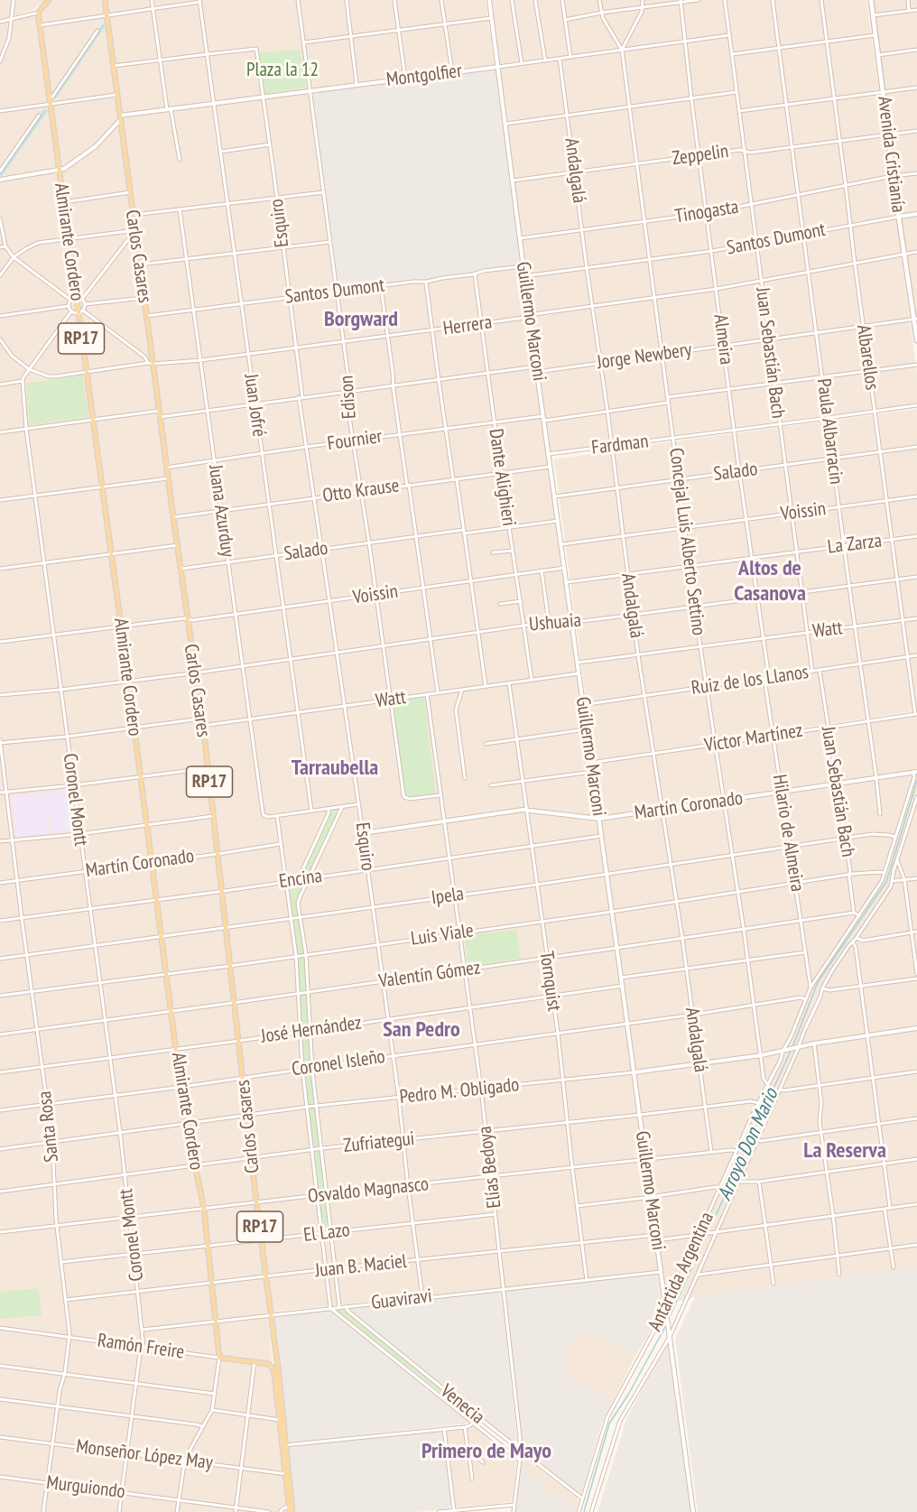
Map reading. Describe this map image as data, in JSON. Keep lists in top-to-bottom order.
{
  "streets": {
    "main road": [
      "Avenida Cristianía",
      "Almirante Cordero",
      "Carlos Casares",
      "RP17",
      "Ramón Freire"
    ],
    "street": [
      "Montgolfier",
      "Zeppelin",
      "Andalgalá",
      "Tinogasta",
      "Esquiro",
      "Santos Dumont",
      "Guillermo Marconi",
      "Herrera",
      "Almeira",
      "Juan Sebastián Bach",
      "Jorge Newbery",
      "Albarellos",
      "Edison",
      "Juan Jofré",
      "Paula Albarracin",
      "Fournier",
      "Fardman",
      "Salado",
      "Dante Alighieri",
      "Otto Krause",
      "Juana Azurduy",
      "Voissin",
      "Concejal Luis Alberto Settino",
      "La Zarza",
      "Ushuaia",
      "Watt",
      "Ruiz de los Llanos",
      "Víctor Martínez",
      "Coronel Montt",
      "Martín Coronado",
      "Hilario de Almeira",
      "Encina",
      "Ipela",
      "Luis Viale",
      "Valentín Gómez",
      "Tornquist",
      "José Hernández",
      "Coronel Isleño",
      "Pedro M. Obligado",
      "Santa Rosa",
      "Zufriategui",
      "Elías Bedoya",
      "Osvaldo Magnasco",
      "El Lazo",
      "Juan B. Maciel",
      "Antártida Argentina",
      "Guaviravi",
      "Venecia",
      "Monseñor López May",
      "Murguiondo"
    ]
  },
  "crossings": [
    ["Montgolfier", "Andalgalá"],
    ["Montgolfier", "Esquiro"],
    ["Montgolfier", "Carlos Casares"],
    ["Montgolfier", "Guillermo Marconi"],
    ["Montgolfier", "Almeira"],
    ["Montgolfier", "Juan Sebastián Bach"],
    ["Montgolfier", "Edison"],
    ["Montgolfier", "Juan Jofré"],
    ["Montgolfier", "Concejal Luis Alberto Settino"],
    ["Avenida Cristianía", "Zeppelin"],
    ["Avenida Cristianía", "Tinogasta"],
    ["Avenida Cristianía", "Santos Dumont"],
    ["Avenida Cristianía", "Herrera"],
    ["Avenida Cristianía", "Jorge Newbery"],
    ["Zeppelin", "Andalgalá"],
    ["Zeppelin", "Guillermo Marconi"],
    ["Zeppelin", "Almeira"],
    ["Zeppelin", "Juan Sebastián Bach"],
    ["Zeppelin", "Albarellos"],
    ["Zeppelin", "Paula Albarracin"],
    ["Zeppelin", "Concejal Luis Alberto Settino"],
    ["Andalgalá", "Tinogasta"],
    ["Andalgalá", "Santos Dumont"],
    ["Andalgalá", "Herrera"],
    ["Andalgalá", "Jorge Newbery"],
    ["Andalgalá", "Fournier"],
    ["Andalgalá", "Fardman"],
    ["Andalgalá", "Salado"],
    ["Andalgalá", "Voissin"],
    ["Andalgalá", "La Zarza"],
    ["Andalgalá", "Ushuaia"],
    ["Andalgalá", "Watt"],
    ["Andalgalá", "Ruiz de los Llanos"],
    ["Andalgalá", "Víctor Martínez"],
    ["Andalgalá", "Martín Coronado"],
    ["Andalgalá", "Ipela"],
    ["Andalgalá", "Luis Viale"],
    ["Andalgalá", "Valentín Gómez"],
    ["Andalgalá", "Coronel Isleño"],
    ["Andalgalá", "Pedro M. Obligado"],
    ["Andalgalá", "Zufriategui"],
    ["Andalgalá", "Osvaldo Magnasco"],
    ["Tinogasta", "Guillermo Marconi"],
    ["Tinogasta", "Almeira"],
    ["Tinogasta", "Juan Sebastián Bach"],
    ["Tinogasta", "Albarellos"],
    ["Tinogasta", "Paula Albarracin"],
    ["Tinogasta", "Concejal Luis Alberto Settino"],
    ["Esquiro", "Santos Dumont"],
    ["Esquiro", "Herrera"],
    ["Esquiro", "Juan Jofré"],
    ["Esquiro", "Fournier"],
    ["Esquiro", "Salado"],
    ["Esquiro", "Otto Krause"],
    ["Esquiro", "Voissin"],
    ["Esquiro", "Ushuaia"],
    ["Esquiro", "Watt"],
    ["Esquiro", "Martín Coronado"],
    ["Esquiro", "Encina"],
    ["Esquiro", "Ipela"],
    ["Esquiro", "Luis Viale"],
    ["Esquiro", "Valentín Gómez"],
    ["Esquiro", "José Hernández"],
    ["Esquiro", "Coronel Isleño"],
    ["Esquiro", "Pedro M. Obligado"],
    ["Esquiro", "Zufriategui"],
    ["Esquiro", "Osvaldo Magnasco"],
    ["Esquiro", "El Lazo"],
    ["Esquiro", "Juan B. Maciel"],
    ["Esquiro", "Guaviravi"],
    ["Santos Dumont", "Carlos Casares"],
    ["Santos Dumont", "Guillermo Marconi"],
    ["Santos Dumont", "Almeira"],
    ["Santos Dumont", "Juan Sebastián Bach"],
    ["Santos Dumont", "Albarellos"],
    ["Santos Dumont", "Edison"],
    ["Santos Dumont", "Juan Jofré"],
    ["Santos Dumont", "Paula Albarracin"],
    ["Santos Dumont", "Dante Alighieri"],
    ["Santos Dumont", "Juana Azurduy"],
    ["Santos Dumont", "Concejal Luis Alberto Settino"],
    ["Almirante Cordero", "Herrera"],
    ["Almirante Cordero", "Martín Coronado"],
    ["Almirante Cordero", "Encina"],
    ["Almirante Cordero", "Ipela"],
    ["Almirante Cordero", "Luis Viale"],
    ["Almirante Cordero", "Valentín Gómez"],
    ["Almirante Cordero", "José Hernández"],
    ["Almirante Cordero", "Coronel Isleño"],
    ["Almirante Cordero", "Pedro M. Obligado"],
    ["Almirante Cordero", "Zufriategui"],
    ["Almirante Cordero", "Osvaldo Magnasco"],
    ["Almirante Cordero", "El Lazo"],
    ["Almirante Cordero", "Juan B. Maciel"],
    ["Almirante Cordero", "Guaviravi"],
    ["Almirante Cordero", "Ramón Freire"],
    ["Carlos Casares", "Herrera"],
    ["Carlos Casares", "Fournier"],
    ["Carlos Casares", "Salado"],
    ["Carlos Casares", "Otto Krause"],
    ["Carlos Casares", "Voissin"],
    ["Carlos Casares", "Ushuaia"],
    ["Carlos Casares", "Watt"],
    ["Carlos Casares", "Martín Coronado"],
    ["Carlos Casares", "Encina"],
    ["Carlos Casares", "Ipela"],
    ["Carlos Casares", "Luis Viale"],
    ["Carlos Casares", "Valentín Gómez"],
    ["Carlos Casares", "José Hernández"],
    ["Carlos Casares", "Coronel Isleño"],
    ["Carlos Casares", "Pedro M. Obligado"],
    ["Carlos Casares", "Zufriategui"],
    ["Carlos Casares", "Osvaldo Magnasco"],
    ["Carlos Casares", "El Lazo"],
    ["Carlos Casares", "Juan B. Maciel"],
    ["Carlos Casares", "Guaviravi"],
    ["Carlos Casares", "Ramón Freire"],
    ["Carlos Casares", "Monseñor López May"],
    ["Guillermo Marconi", "Herrera"],
    ["Guillermo Marconi", "Jorge Newbery"],
    ["Guillermo Marconi", "Fournier"],
    ["Guillermo Marconi", "Fardman"],
    ["Guillermo Marconi", "Salado"],
    ["Guillermo Marconi", "Otto Krause"],
    ["Guillermo Marconi", "Voissin"],
    ["Guillermo Marconi", "La Zarza"],
    ["Guillermo Marconi", "Ushuaia"],
    ["Guillermo Marconi", "Watt"],
    ["Guillermo Marconi", "Ruiz de los Llanos"],
    ["Guillermo Marconi", "Víctor Martínez"],
    ["Guillermo Marconi", "Martín Coronado"],
    ["Guillermo Marconi", "Encina"],
    ["Guillermo Marconi", "Ipela"],
    ["Guillermo Marconi", "Luis Viale"],
    ["Guillermo Marconi", "Valentín Gómez"],
    ["Guillermo Marconi", "José Hernández"],
    ["Guillermo Marconi", "Coronel Isleño"],
    ["Guillermo Marconi", "Pedro M. Obligado"],
    ["Guillermo Marconi", "Zufriategui"],
    ["Guillermo Marconi", "Osvaldo Magnasco"],
    ["Guillermo Marconi", "Juan B. Maciel"],
    ["Guillermo Marconi", "Antártida Argentina"],
    ["Guillermo Marconi", "Guaviravi"],
    ["Herrera", "Almeira"],
    ["Herrera", "Juan Sebastián Bach"],
    ["Herrera", "Albarellos"],
    ["Herrera", "Edison"],
    ["Herrera", "Juan Jofré"],
    ["Herrera", "Paula Albarracin"],
    ["Herrera", "Dante Alighieri"],
    ["Herrera", "Juana Azurduy"],
    ["Herrera", "Concejal Luis Alberto Settino"],
    ["Almeira", "Jorge Newbery"],
    ["Almeira", "Fardman"],
    ["Almeira", "Salado"],
    ["Almeira", "Voissin"],
    ["Almeira", "La Zarza"],
    ["Almeira", "Ushuaia"],
    ["Almeira", "Watt"],
    ["Almeira", "Ruiz de los Llanos"],
    ["Almeira", "Hilario de Almeira"],
    ["Juan Sebastián Bach", "Jorge Newbery"],
    ["Juan Sebastián Bach", "Fardman"],
    ["Juan Sebastián Bach", "Salado"],
    ["Juan Sebastián Bach", "Voissin"],
    ["Juan Sebastián Bach", "La Zarza"],
    ["Juan Sebastián Bach", "Ushuaia"],
    ["Juan Sebastián Bach", "Watt"],
    ["Juan Sebastián Bach", "Ruiz de los Llanos"],
    ["Juan Sebastián Bach", "Víctor Martínez"],
    ["Juan Sebastián Bach", "Martín Coronado"],
    ["Juan Sebastián Bach", "Ipela"],
    ["Juan Sebastián Bach", "Luis Viale"],
    ["Juan Sebastián Bach", "Valentín Gómez"],
    ["Jorge Newbery", "Albarellos"],
    ["Jorge Newbery", "Paula Albarracin"],
    ["Jorge Newbery", "Concejal Luis Alberto Settino"],
    ["Albarellos", "Fardman"],
    ["Albarellos", "Salado"],
    ["Albarellos", "Voissin"],
    ["Albarellos", "La Zarza"],
    ["Albarellos", "Ushuaia"],
    ["Albarellos", "Watt"],
    ["Albarellos", "Ruiz de los Llanos"],
    ["Albarellos", "Víctor Martínez"],
    ["Edison", "Fournier"],
    ["Edison", "Salado"],
    ["Edison", "Otto Krause"],
    ["Edison", "Voissin"],
    ["Edison", "Ushuaia"],
    ["Edison", "Watt"],
    ["Edison", "Elías Bedoya"],
    ["Juan Jofré", "Fournier"],
    ["Juan Jofré", "Salado"],
    ["Juan Jofré", "Otto Krause"],
    ["Juan Jofré", "Voissin"],
    ["Juan Jofré", "Ushuaia"],
    ["Juan Jofré", "Watt"],
    ["Paula Albarracin", "Fardman"],
    ["Paula Albarracin", "Salado"],
    ["Paula Albarracin", "Voissin"],
    ["Paula Albarracin", "La Zarza"],
    ["Paula Albarracin", "Ushuaia"],
    ["Paula Albarracin", "Watt"],
    ["Paula Albarracin", "Ruiz de los Llanos"],
    ["Paula Albarracin", "Víctor Martínez"],
    ["Paula Albarracin", "Martín Coronado"],
    ["Fournier", "Dante Alighieri"],
    ["Fournier", "Juana Azurduy"],
    ["Fournier", "Concejal Luis Alberto Settino"],
    ["Fardman", "Concejal Luis Alberto Settino"],
    ["Salado", "Dante Alighieri"],
    ["Salado", "Juana Azurduy"],
    ["Salado", "Concejal Luis Alberto Settino"],
    ["Dante Alighieri", "Otto Krause"],
    ["Dante Alighieri", "Voissin"],
    ["Dante Alighieri", "Ushuaia"],
    ["Dante Alighieri", "Watt"],
    ["Otto Krause", "Juana Azurduy"],
    ["Juana Azurduy", "Voissin"],
    ["Juana Azurduy", "Ushuaia"],
    ["Juana Azurduy", "Watt"],
    ["Voissin", "Concejal Luis Alberto Settino"],
    ["Concejal Luis Alberto Settino", "La Zarza"],
    ["Concejal Luis Alberto Settino", "Ushuaia"],
    ["Concejal Luis Alberto Settino", "Watt"],
    ["Concejal Luis Alberto Settino", "Ruiz de los Llanos"],
    ["Concejal Luis Alberto Settino", "Víctor Martínez"],
    ["Concejal Luis Alberto Settino", "Martín Coronado"],
    ["Concejal Luis Alberto Settino", "Ipela"],
    ["Concejal Luis Alberto Settino", "Luis Viale"],
    ["Concejal Luis Alberto Settino", "Valentín Gómez"],
    ["Concejal Luis Alberto Settino", "Coronel Isleño"],
    ["Concejal Luis Alberto Settino", "Pedro M. Obligado"],
    ["Concejal Luis Alberto Settino", "Antártida Argentina"],
    ["Watt", "Tornquist"],
    ["Watt", "Elías Bedoya"],
    ["Ruiz de los Llanos", "Hilario de Almeira"],
    ["Víctor Martínez", "Hilario de Almeira"],
    ["Coronel Montt", "Martín Coronado"],
    ["Coronel Montt", "Encina"],
    ["Coronel Montt", "Ipela"],
    ["Coronel Montt", "Luis Viale"],
    ["Coronel Montt", "Valentín Gómez"],
    ["Coronel Montt", "José Hernández"],
    ["Coronel Montt", "Coronel Isleño"],
    ["Coronel Montt", "Pedro M. Obligado"],
    ["Coronel Montt", "Zufriategui"],
    ["Coronel Montt", "Osvaldo Magnasco"],
    ["Coronel Montt", "El Lazo"],
    ["Coronel Montt", "Juan B. Maciel"],
    ["Coronel Montt", "Guaviravi"],
    ["Coronel Montt", "Ramón Freire"],
    ["Coronel Montt", "Monseñor López May"],
    ["Coronel Montt", "Murguiondo"],
    ["Martín Coronado", "Hilario de Almeira"],
    ["Martín Coronado", "Tornquist"],
    ["Martín Coronado", "Santa Rosa"],
    ["Martín Coronado", "Elías Bedoya"],
    ["Martín Coronado", "Antártida Argentina"],
    ["Hilario de Almeira", "Ipela"],
    ["Hilario de Almeira", "Luis Viale"],
    ["Hilario de Almeira", "Valentín Gómez"],
    ["Hilario de Almeira", "Antártida Argentina"],
    ["Encina", "Tornquist"],
    ["Encina", "Santa Rosa"],
    ["Encina", "Elías Bedoya"],
    ["Ipela", "Tornquist"],
    ["Ipela", "Santa Rosa"],
    ["Ipela", "Elías Bedoya"],
    ["Ipela", "Antártida Argentina"],
    ["Luis Viale", "Tornquist"],
    ["Luis Viale", "Santa Rosa"],
    ["Luis Viale", "Elías Bedoya"],
    ["Luis Viale", "Antártida Argentina"],
    ["Valentín Gómez", "Tornquist"],
    ["Valentín Gómez", "Santa Rosa"],
    ["Valentín Gómez", "Elías Bedoya"],
    ["Tornquist", "José Hernández"],
    ["Tornquist", "Coronel Isleño"],
    ["Tornquist", "Pedro M. Obligado"],
    ["Tornquist", "Zufriategui"],
    ["Tornquist", "Osvaldo Magnasco"],
    ["Tornquist", "Juan B. Maciel"],
    ["Tornquist", "Guaviravi"],
    ["José Hernández", "Santa Rosa"],
    ["José Hernández", "Elías Bedoya"],
    ["Coronel Isleño", "Santa Rosa"],
    ["Coronel Isleño", "Elías Bedoya"],
    ["Coronel Isleño", "Antártida Argentina"],
    ["Pedro M. Obligado", "Santa Rosa"],
    ["Pedro M. Obligado", "Elías Bedoya"],
    ["Pedro M. Obligado", "Antártida Argentina"],
    ["Santa Rosa", "Zufriategui"],
    ["Santa Rosa", "Osvaldo Magnasco"],
    ["Santa Rosa", "El Lazo"],
    ["Santa Rosa", "Juan B. Maciel"],
    ["Santa Rosa", "Ramón Freire"],
    ["Santa Rosa", "Monseñor López May"],
    ["Santa Rosa", "Murguiondo"],
    ["Zufriategui", "Elías Bedoya"],
    ["Zufriategui", "Antártida Argentina"],
    ["Elías Bedoya", "Osvaldo Magnasco"],
    ["Elías Bedoya", "El Lazo"],
    ["Elías Bedoya", "Juan B. Maciel"],
    ["Elías Bedoya", "Guaviravi"],
    ["Elías Bedoya", "Venecia"],
    ["Osvaldo Magnasco", "Antártida Argentina"],
    ["Antártida Argentina", "Venecia"],
    ["Guaviravi", "Venecia"]
  ],
  "districts": [
    "Borgward",
    "Altos de Casanova",
    "Tarraubella",
    "San Pedro",
    "La Reserva",
    "Primero de Mayo"
  ],
  "water": ["Arroyo Don Mario"],
  "parks": ["Plaza la 12"]
}
